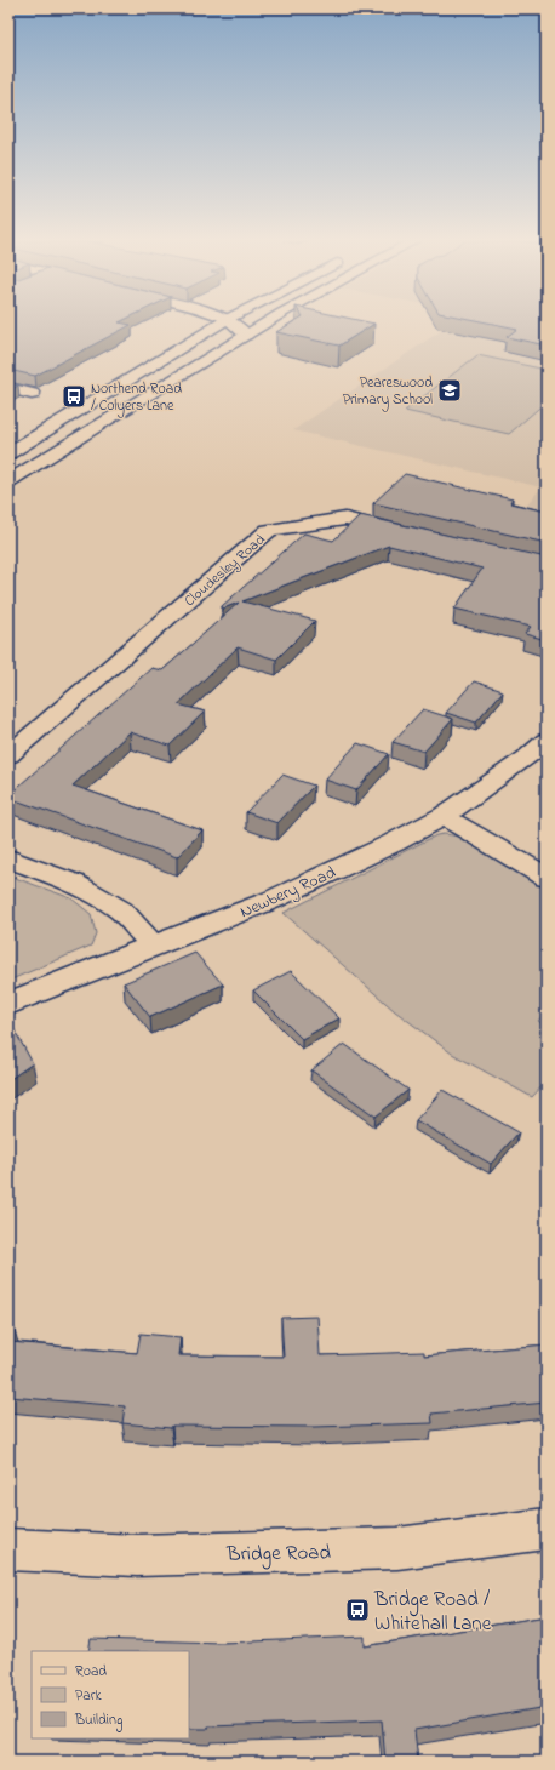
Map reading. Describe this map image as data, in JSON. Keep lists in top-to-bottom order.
{
  "streets": {
    "street": ["Cloudesley Road", "Newbery Road", "Bridge Road"]
  },
  "places": {
    "school or university": ["Peareswood Primary School"],
    "bus stop": ["Northend Road / Colyers Lane", "Bridge Road / Whitehall Lane"]
  },
  "legend": ["Road", "Park", "Building"]
}
